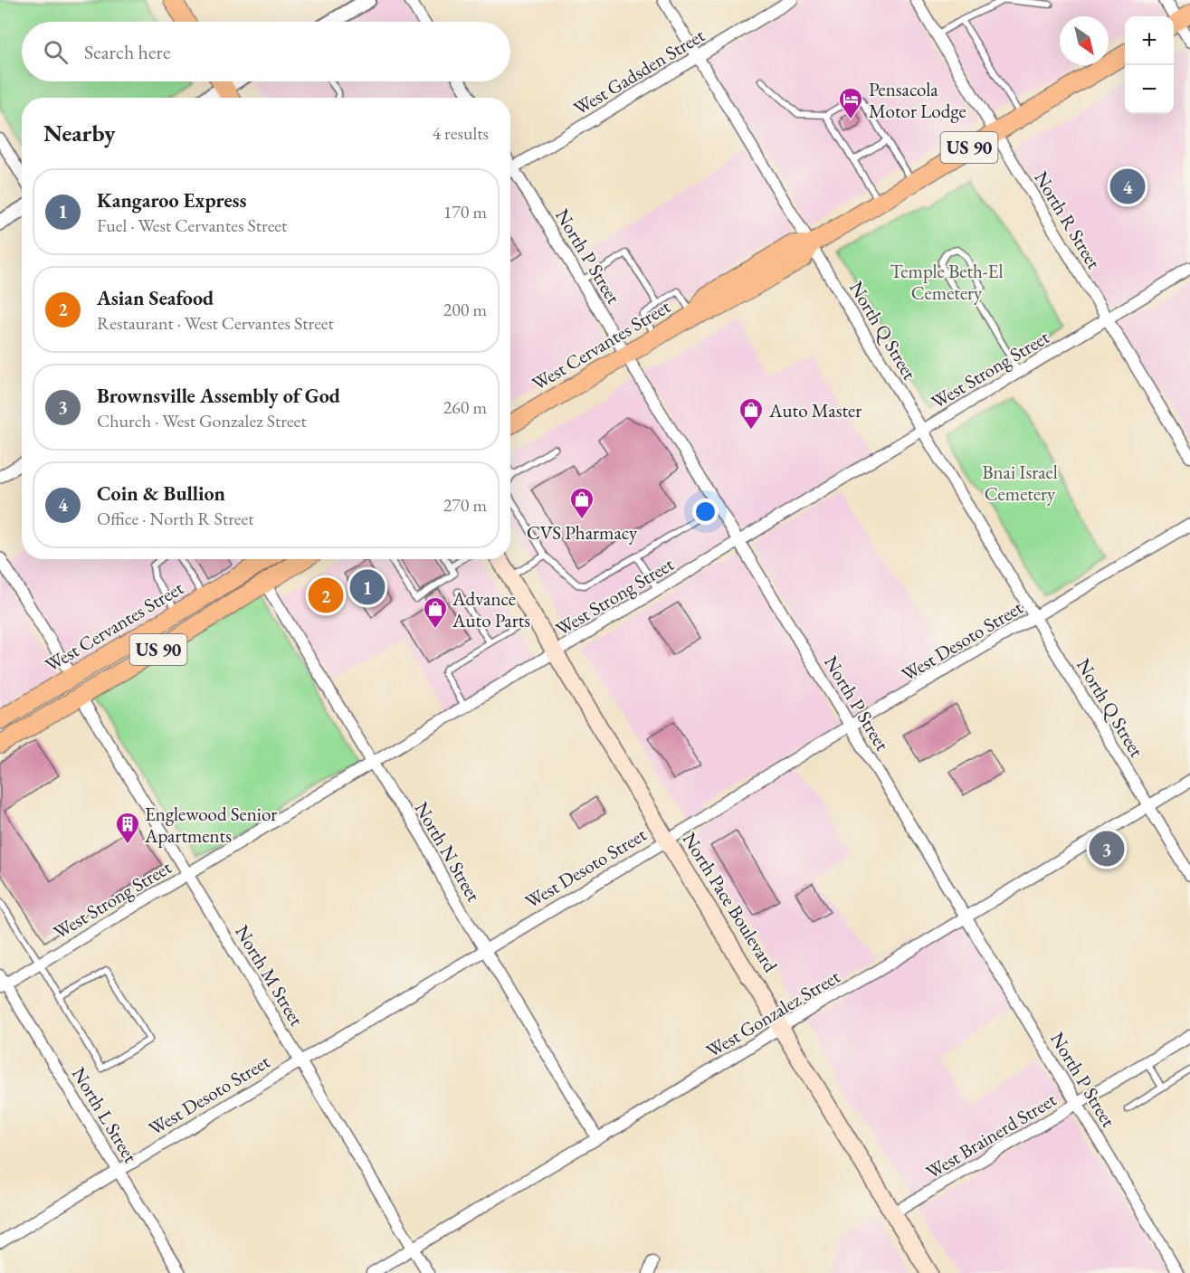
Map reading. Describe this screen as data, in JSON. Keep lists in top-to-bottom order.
{
  "streets": {
    "main road": ["US 90", "West Cervantes Street", "North Pace Boulevard"],
    "street": [
      "West Gadsden Street",
      "North R Street",
      "North P Street",
      "North Q Street",
      "West Strong Street",
      "West Desoto Street",
      "North N Street",
      "North M Street",
      "West Gonzalez Street",
      "North L Street",
      "West Brainerd Street"
    ]
  },
  "crossings": [
    ["West Gadsden Street", "North Q Street"],
    ["US 90", "North N Street"],
    ["US 90", "North M Street"],
    ["North R Street", "West Cervantes Street"],
    ["North R Street", "West Strong Street"],
    ["North P Street", "West Cervantes Street"],
    ["North P Street", "West Strong Street"],
    ["North P Street", "West Desoto Street"],
    ["North P Street", "West Gonzalez Street"],
    ["North P Street", "West Brainerd Street"],
    ["North Q Street", "West Cervantes Street"],
    ["North Q Street", "West Strong Street"],
    ["North Q Street", "West Desoto Street"],
    ["North Q Street", "West Gonzalez Street"],
    ["West Strong Street", "North N Street"],
    ["West Strong Street", "North Pace Boulevard"],
    ["West Strong Street", "North M Street"],
    ["West Strong Street", "North L Street"],
    ["West Desoto Street", "North N Street"],
    ["West Desoto Street", "North Pace Boulevard"],
    ["West Desoto Street", "North M Street"],
    ["West Desoto Street", "North L Street"],
    ["North N Street", "West Gonzalez Street"],
    ["North Pace Boulevard", "West Gonzalez Street"],
    ["North Pace Boulevard", "West Brainerd Street"],
    ["North M Street", "West Gonzalez Street"]
  ],
  "parks": ["Temple Beth-El Cemetery", "Bnai Israel Cemetery"],
  "places": {
    "hotel": ["Pensacola Motor Lodge"],
    "shop": ["Auto Master", "CVS Pharmacy", "Advance Auto Parts"],
    "building": ["Englewood Senior Apartments"]
  },
  "north": "bottom right",
  "page": {
    "map_buttons": ["+", "−"],
    "search": "Search here",
    "heading": ["Nearby", "4 results"],
    "pins": [
      "4",
      "1",
      "2",
      "3"
    ],
    "list": [
      {
        "mark": "1",
        "name": "Kangaroo Express",
        "note": "Fuel · West Cervantes Street",
        "value": "170 m"
      },
      {
        "mark": "2",
        "name": "Asian Seafood",
        "note": "Restaurant · West Cervantes Street",
        "value": "200 m"
      },
      {
        "mark": "3",
        "name": "Brownsville Assembly of God",
        "note": "Church · West Gonzalez Street",
        "value": "260 m"
      },
      {
        "mark": "4",
        "name": "Coin & Bullion",
        "note": "Office · North R Street",
        "value": "270 m"
      }
    ]
  }
}
